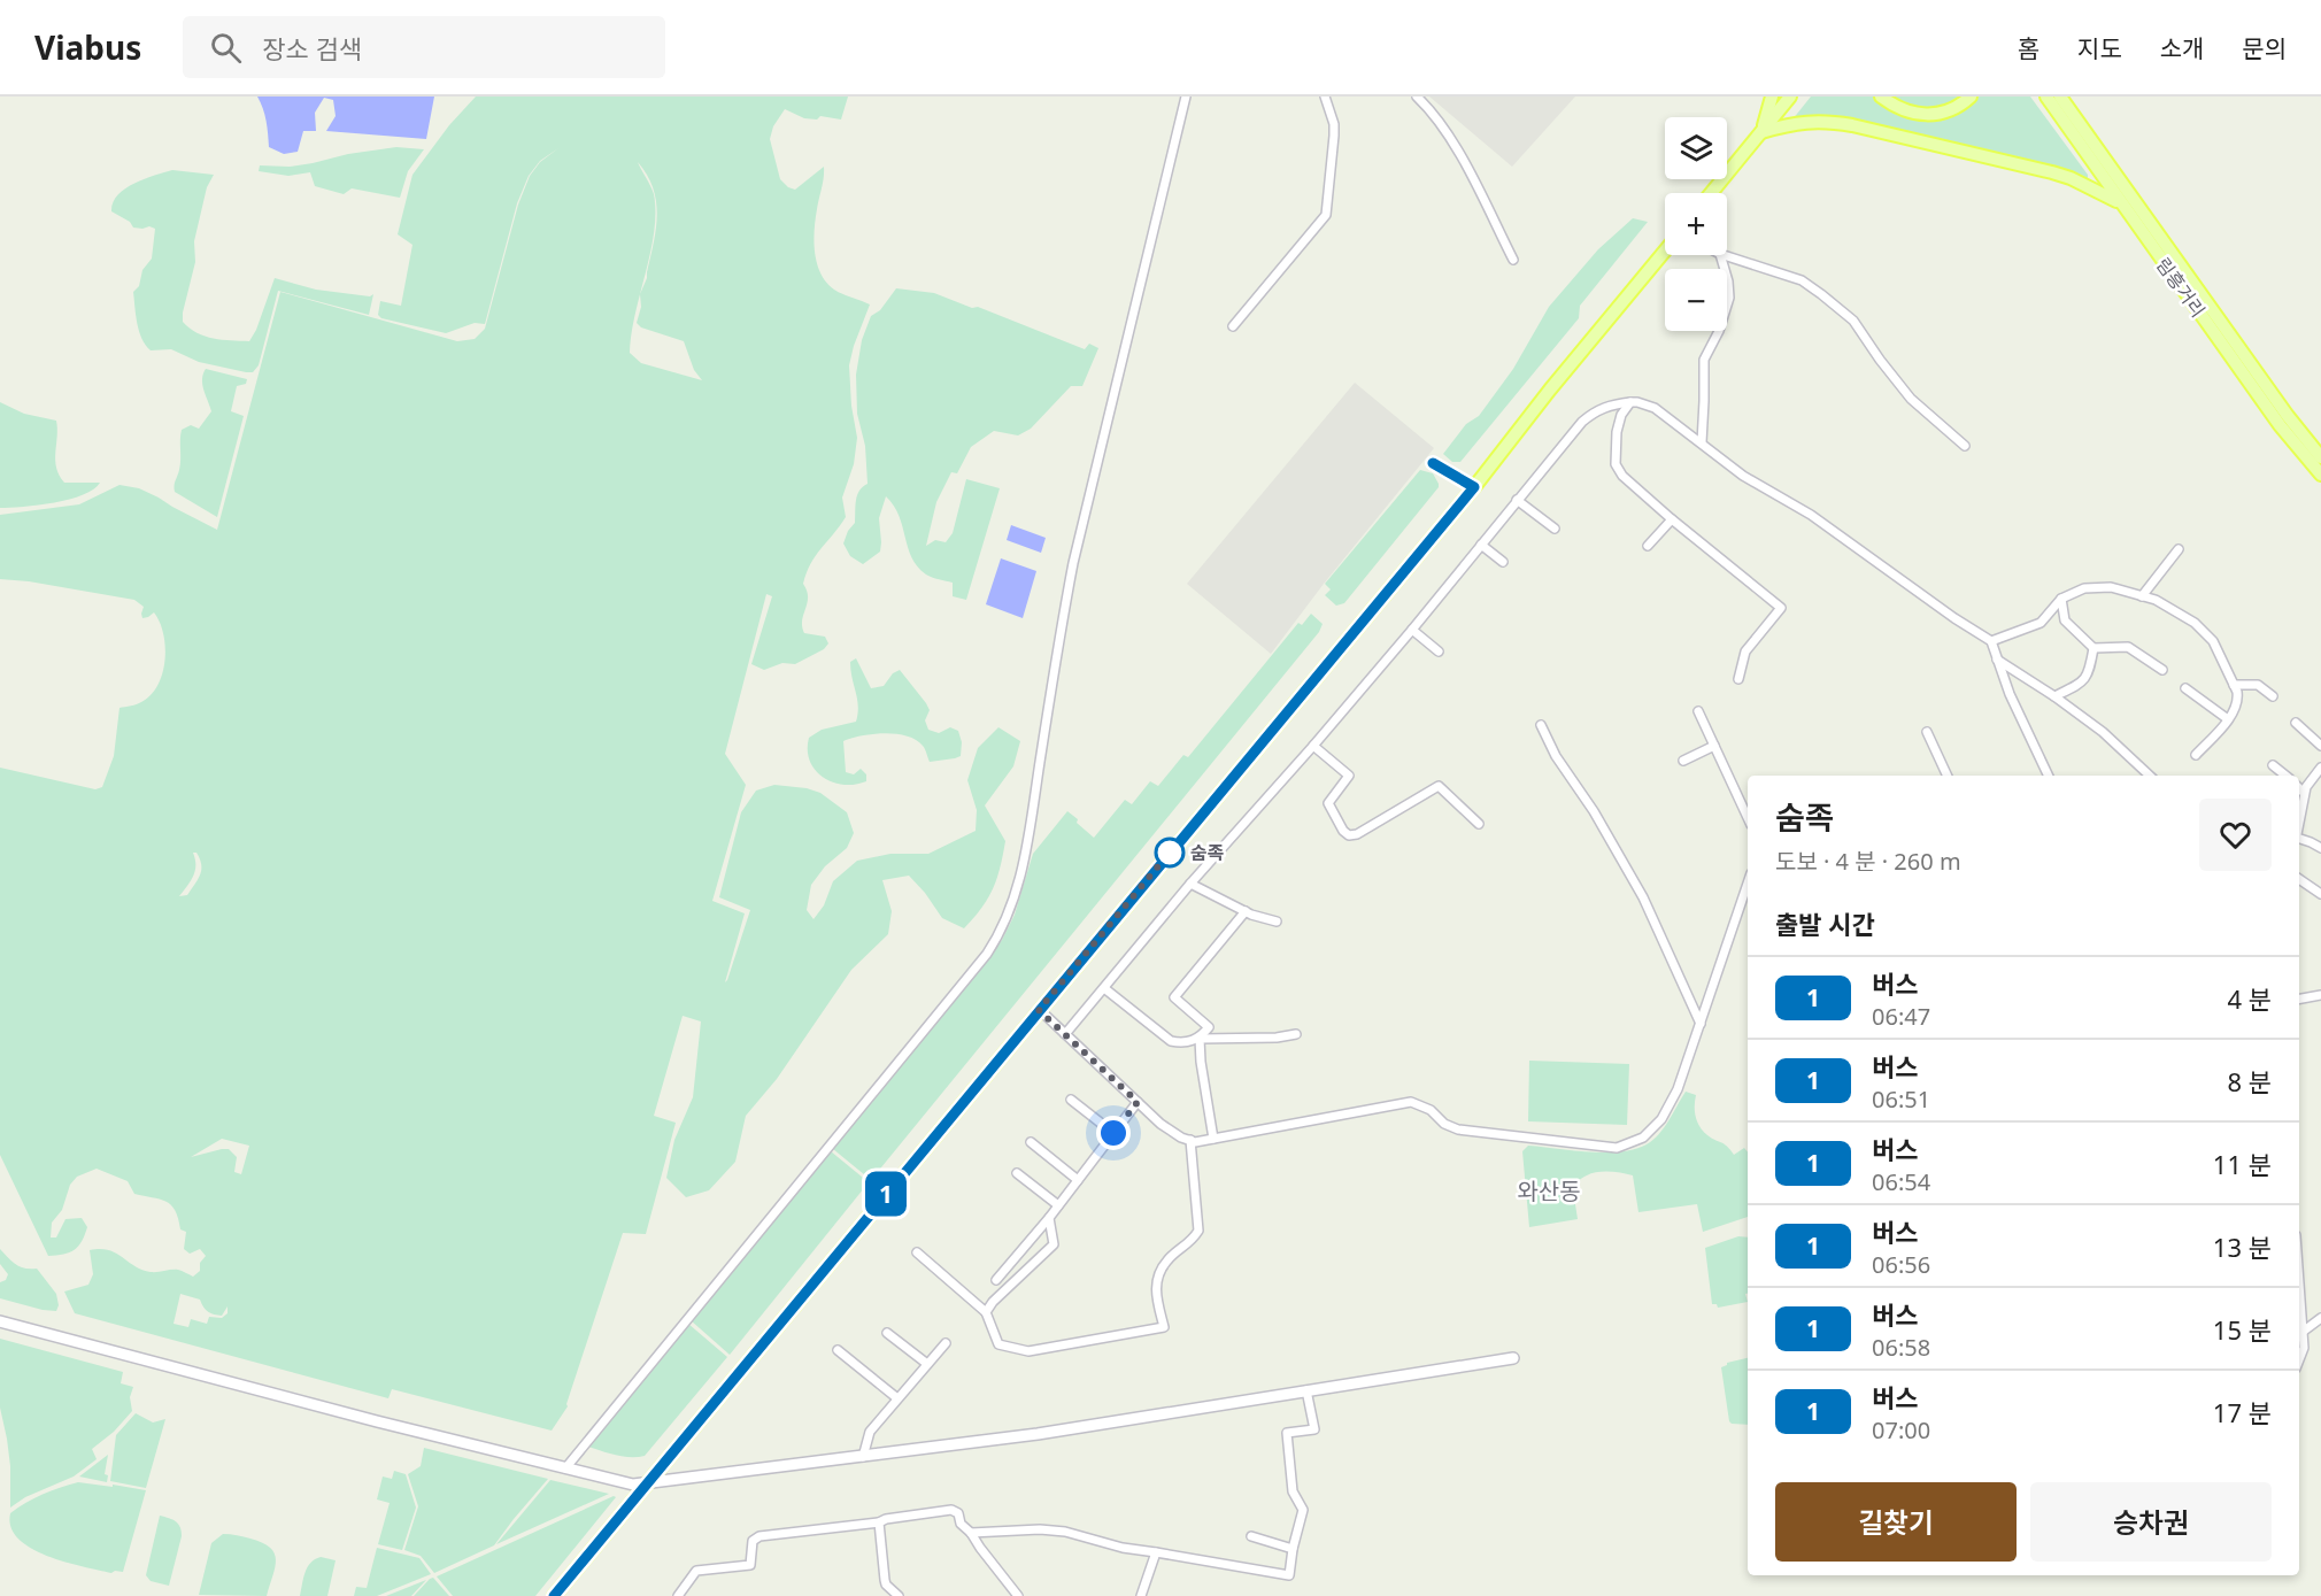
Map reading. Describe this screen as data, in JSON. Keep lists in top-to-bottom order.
{
  "streets": {
    "main road": ["림흥거리"]
  },
  "districts": ["와산동"],
  "places": ["숨족"],
  "lines": ["bus line 1"],
  "page": {
    "header": "Viabus",
    "search": "장소 검색",
    "nav": [
      "홈",
      "지도",
      "소개",
      "문의"
    ],
    "on_map": "1",
    "map_buttons": ["+", "−"],
    "heading": [
      ["숨족", "도보 · 4 분 · 260 m"],
      "출발 시간"
    ],
    "list": [
      {
        "mark": "1",
        "name": "버스",
        "note": "06:47",
        "value": "4 분"
      },
      {
        "mark": "1",
        "name": "버스",
        "note": "06:51",
        "value": "8 분"
      },
      {
        "mark": "1",
        "name": "버스",
        "note": "06:54",
        "value": "11 분"
      },
      {
        "mark": "1",
        "name": "버스",
        "note": "06:56",
        "value": "13 분"
      },
      {
        "mark": "1",
        "name": "버스",
        "note": "06:58",
        "value": "15 분"
      },
      {
        "mark": "1",
        "name": "버스",
        "note": "07:00",
        "value": "17 분"
      }
    ],
    "buttons": ["길찾기", "승차권"]
  }
}
